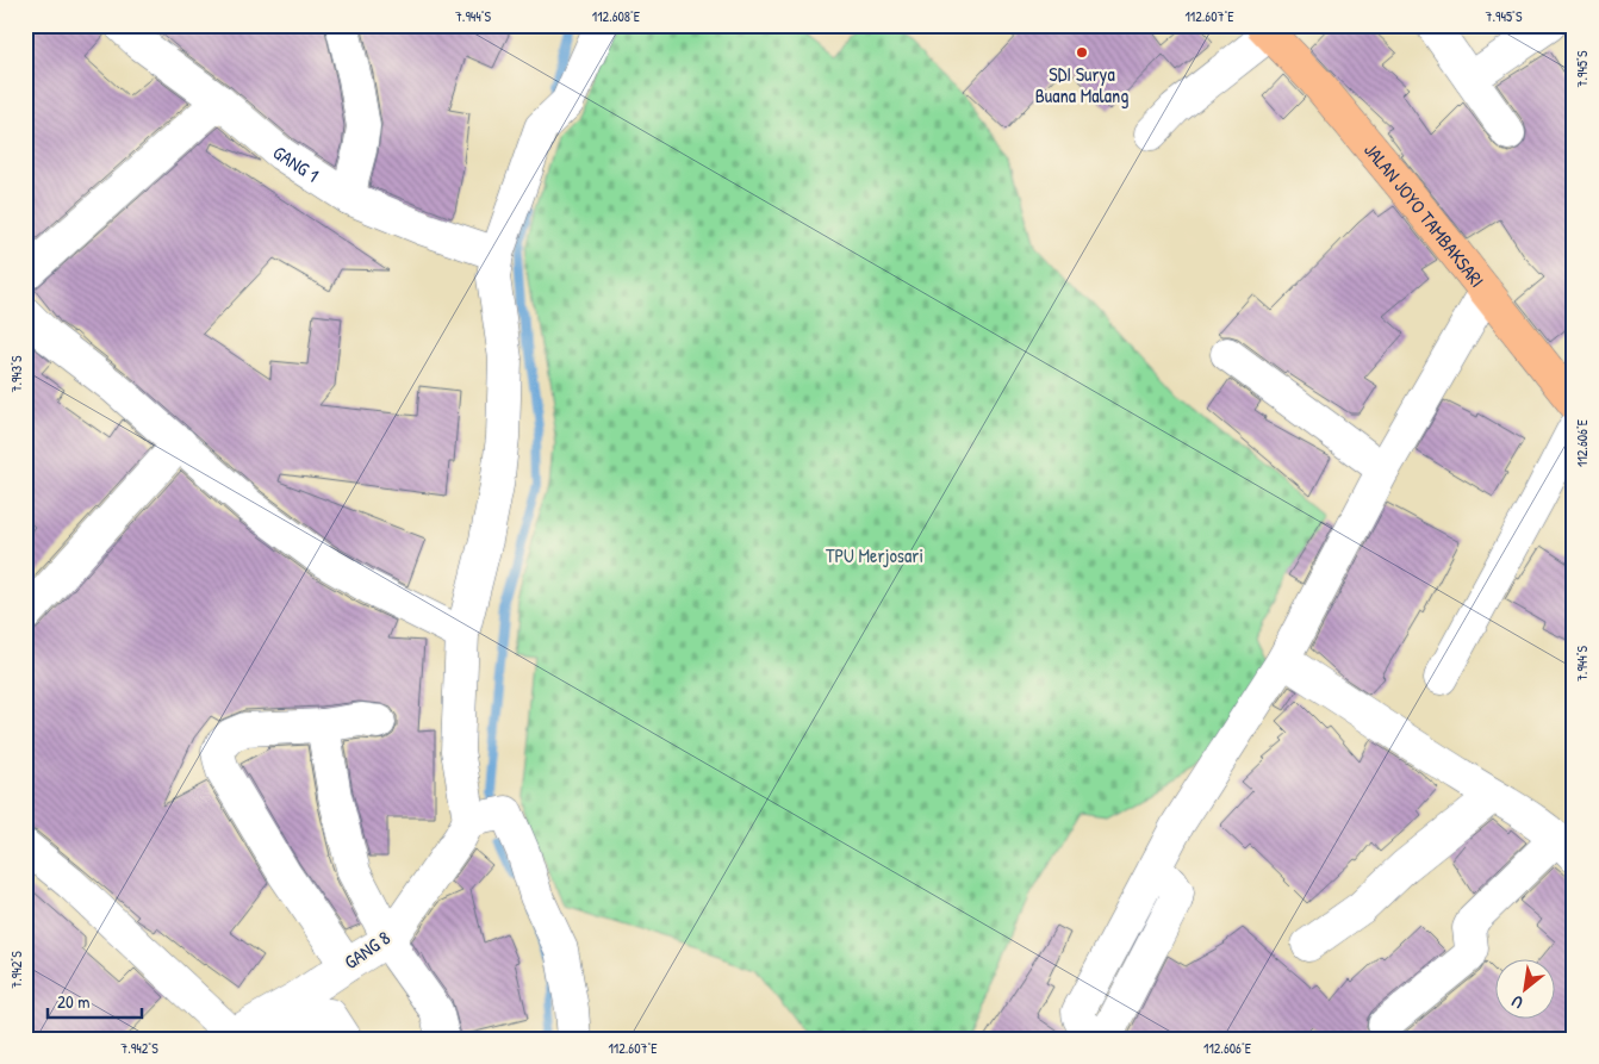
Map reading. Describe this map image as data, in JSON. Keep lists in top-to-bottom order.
{
  "streets": {
    "main road": ["JALAN JOYO TAMBAKSARI"],
    "street": ["GANG 1", "GANG 8"]
  },
  "parks": ["TPU Merjosari"],
  "places": ["SDI Surya Buana Malang"],
  "scale_bar": "20 m",
  "north": "bottom left",
  "coordinates": [
    "7.944°S",
    "112.608°E",
    "112.607°E",
    "7.945°S",
    "7.943°S",
    "112.606°E",
    "7.942°S"
  ]
}
